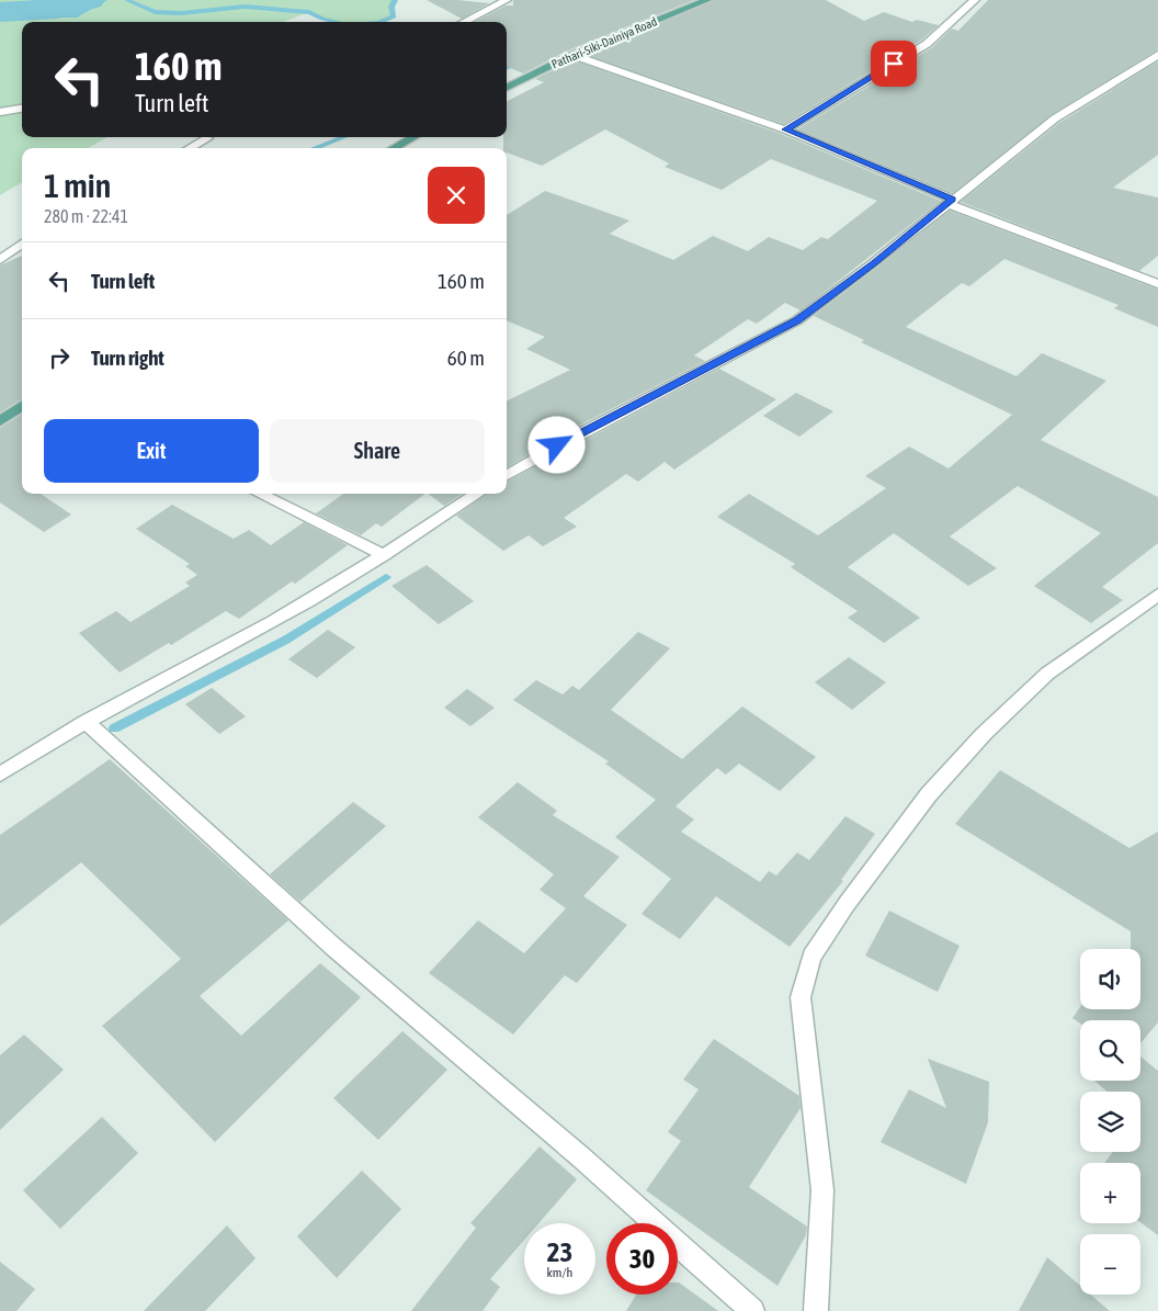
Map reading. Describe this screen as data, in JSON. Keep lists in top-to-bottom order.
{
  "streets": {
    "main road": ["Pathari-Siki-Dainiya Road"]
  },
  "page": {
    "turn": ["160 m", "Turn left"],
    "heading": ["1 min", "280 m · 22:41"],
    "list": [
      {
        "name": "Turn left",
        "value": "160 m"
      },
      {
        "name": "Turn right",
        "value": "60 m"
      }
    ],
    "buttons": ["Exit", "Share"],
    "map_buttons": ["+", "−"],
    "speed": "23 km/h",
    "limit": "30"
  }
}
